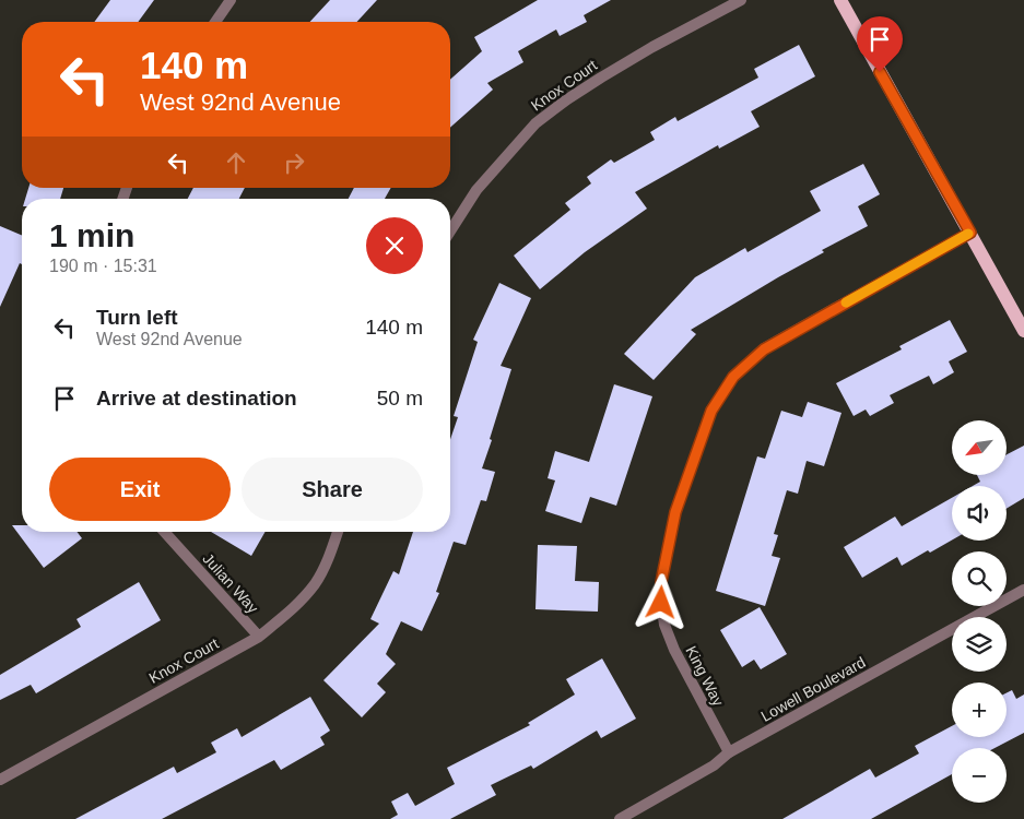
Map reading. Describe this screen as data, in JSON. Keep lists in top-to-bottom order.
{
  "streets": {
    "street": [
      "Knox Court",
      "Julian Way",
      "King Way",
      "Lowell Boulevard"
    ]
  },
  "crossings": [
    ["Knox Court", "Julian Way"],
    ["King Way", "Lowell Boulevard"]
  ],
  "north": "bottom left",
  "page": {
    "turn": ["140 m", "West 92nd Avenue"],
    "heading": ["1 min", "190 m · 15:31"],
    "list": [
      {
        "name": "Turn left",
        "note": "West 92nd Avenue",
        "value": "140 m"
      },
      {
        "name": "Arrive at destination",
        "value": "50 m"
      }
    ],
    "map_buttons": ["+", "−"],
    "buttons": ["Exit", "Share"]
  }
}
